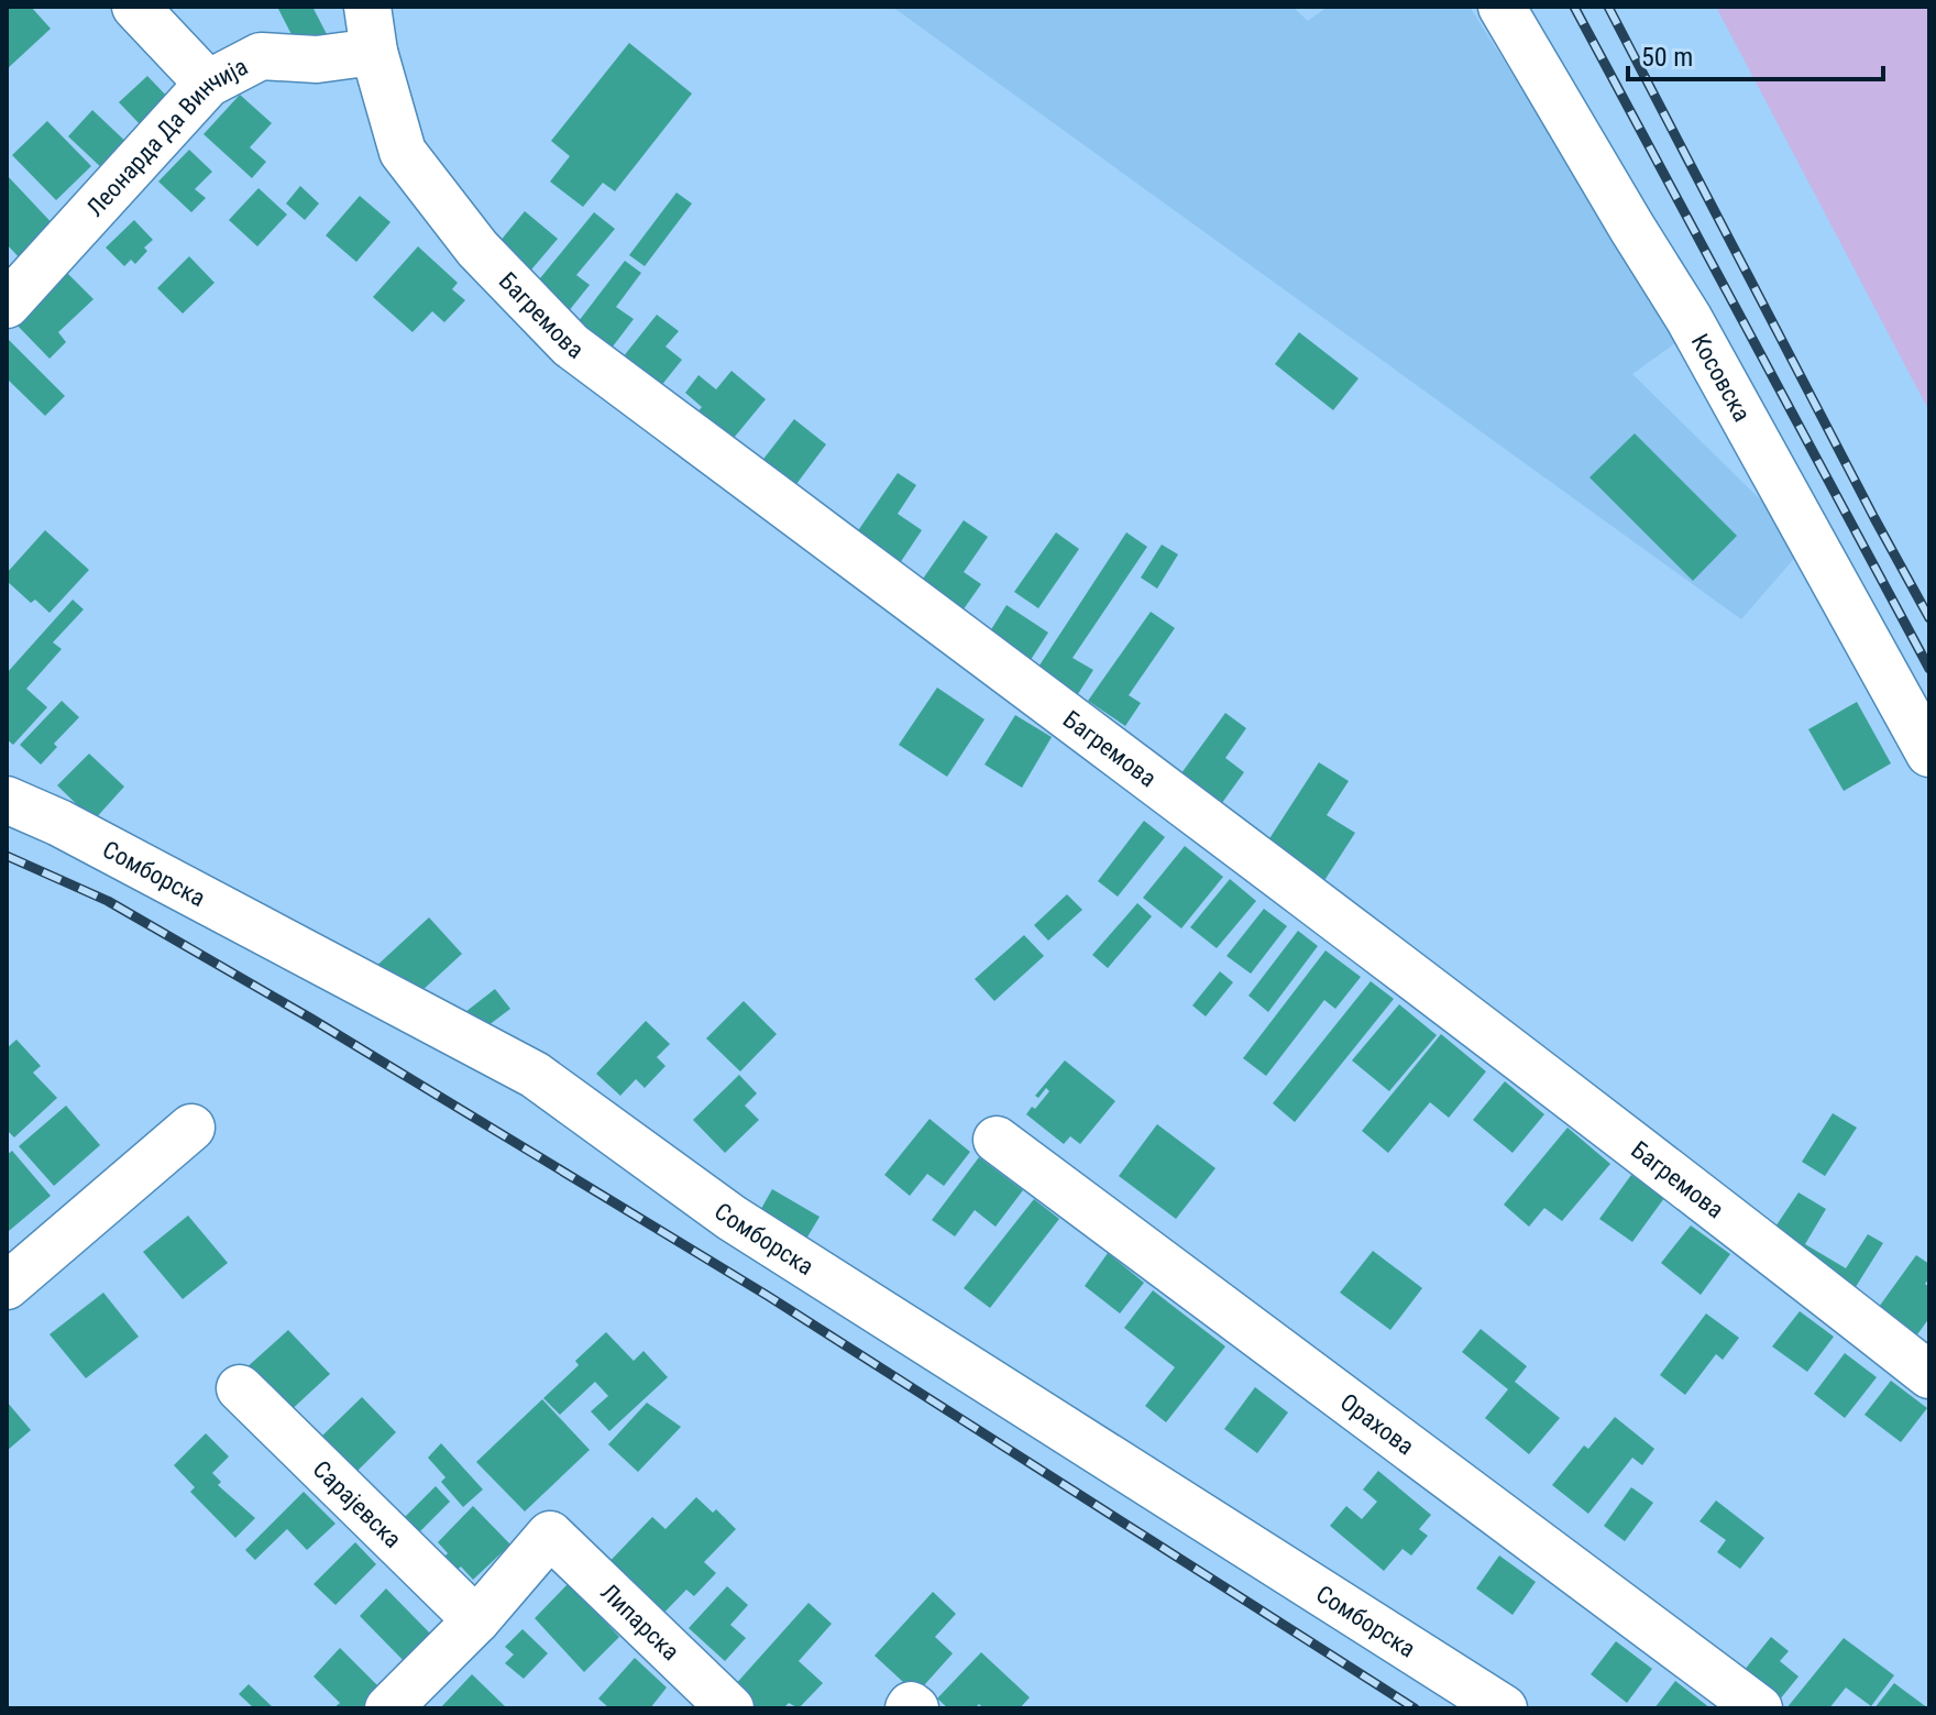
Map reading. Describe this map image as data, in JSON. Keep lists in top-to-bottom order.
{
  "streets": {
    "street": [
      "Леонарда Да Винчија",
      "Багремова",
      "Косовска",
      "Сомборска",
      "Орахова",
      "Сарајевска",
      "Липарска"
    ]
  },
  "crossings": [
    ["Леонарда Да Винчија", "Багремова"],
    ["Сарајевска", "Липарска"]
  ],
  "scale_bar": "50 m"
}
